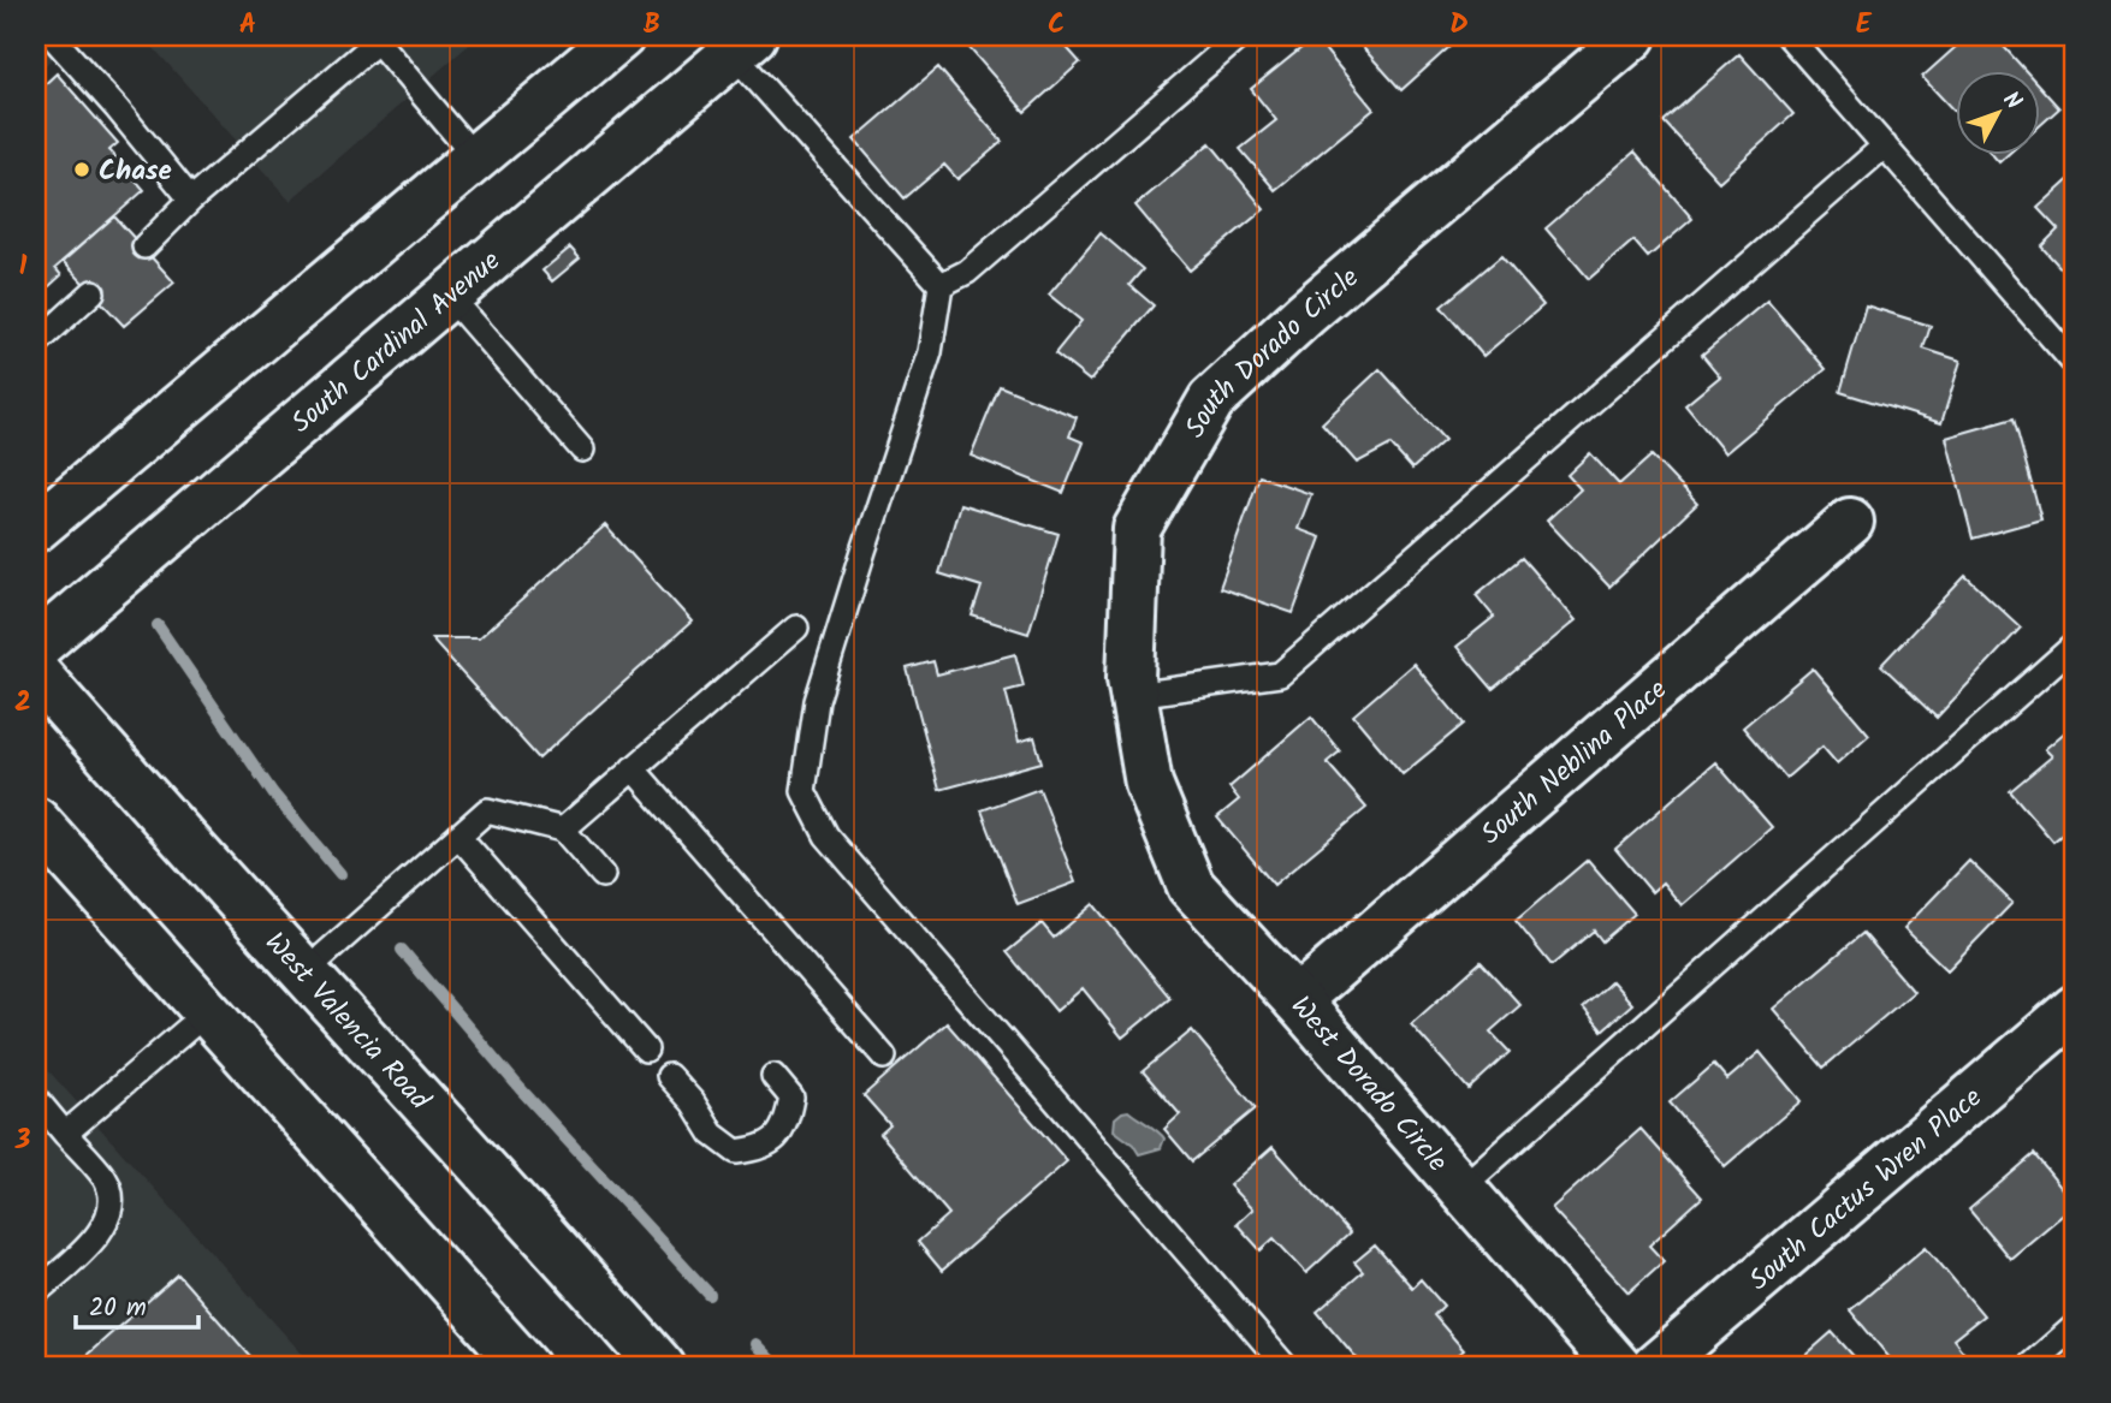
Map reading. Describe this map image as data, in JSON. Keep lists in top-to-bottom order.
{
  "streets": {
    "main road": [
      "South Cardinal Avenue",
      "South Dorado Circle",
      "South Neblina Place",
      "West Valencia Road",
      "West Dorado Circle",
      "South Cactus Wren Place"
    ]
  },
  "crossings": [
    ["South Dorado Circle", "West Dorado Circle"],
    ["South Neblina Place", "West Dorado Circle"]
  ],
  "places": ["Chase"],
  "scale_bar": "20 m",
  "north": "top right",
  "grid": {
    "columns": [
      "A",
      "B",
      "C",
      "D",
      "E"
    ],
    "rows": ["1", "2", "3"]
  }
}
